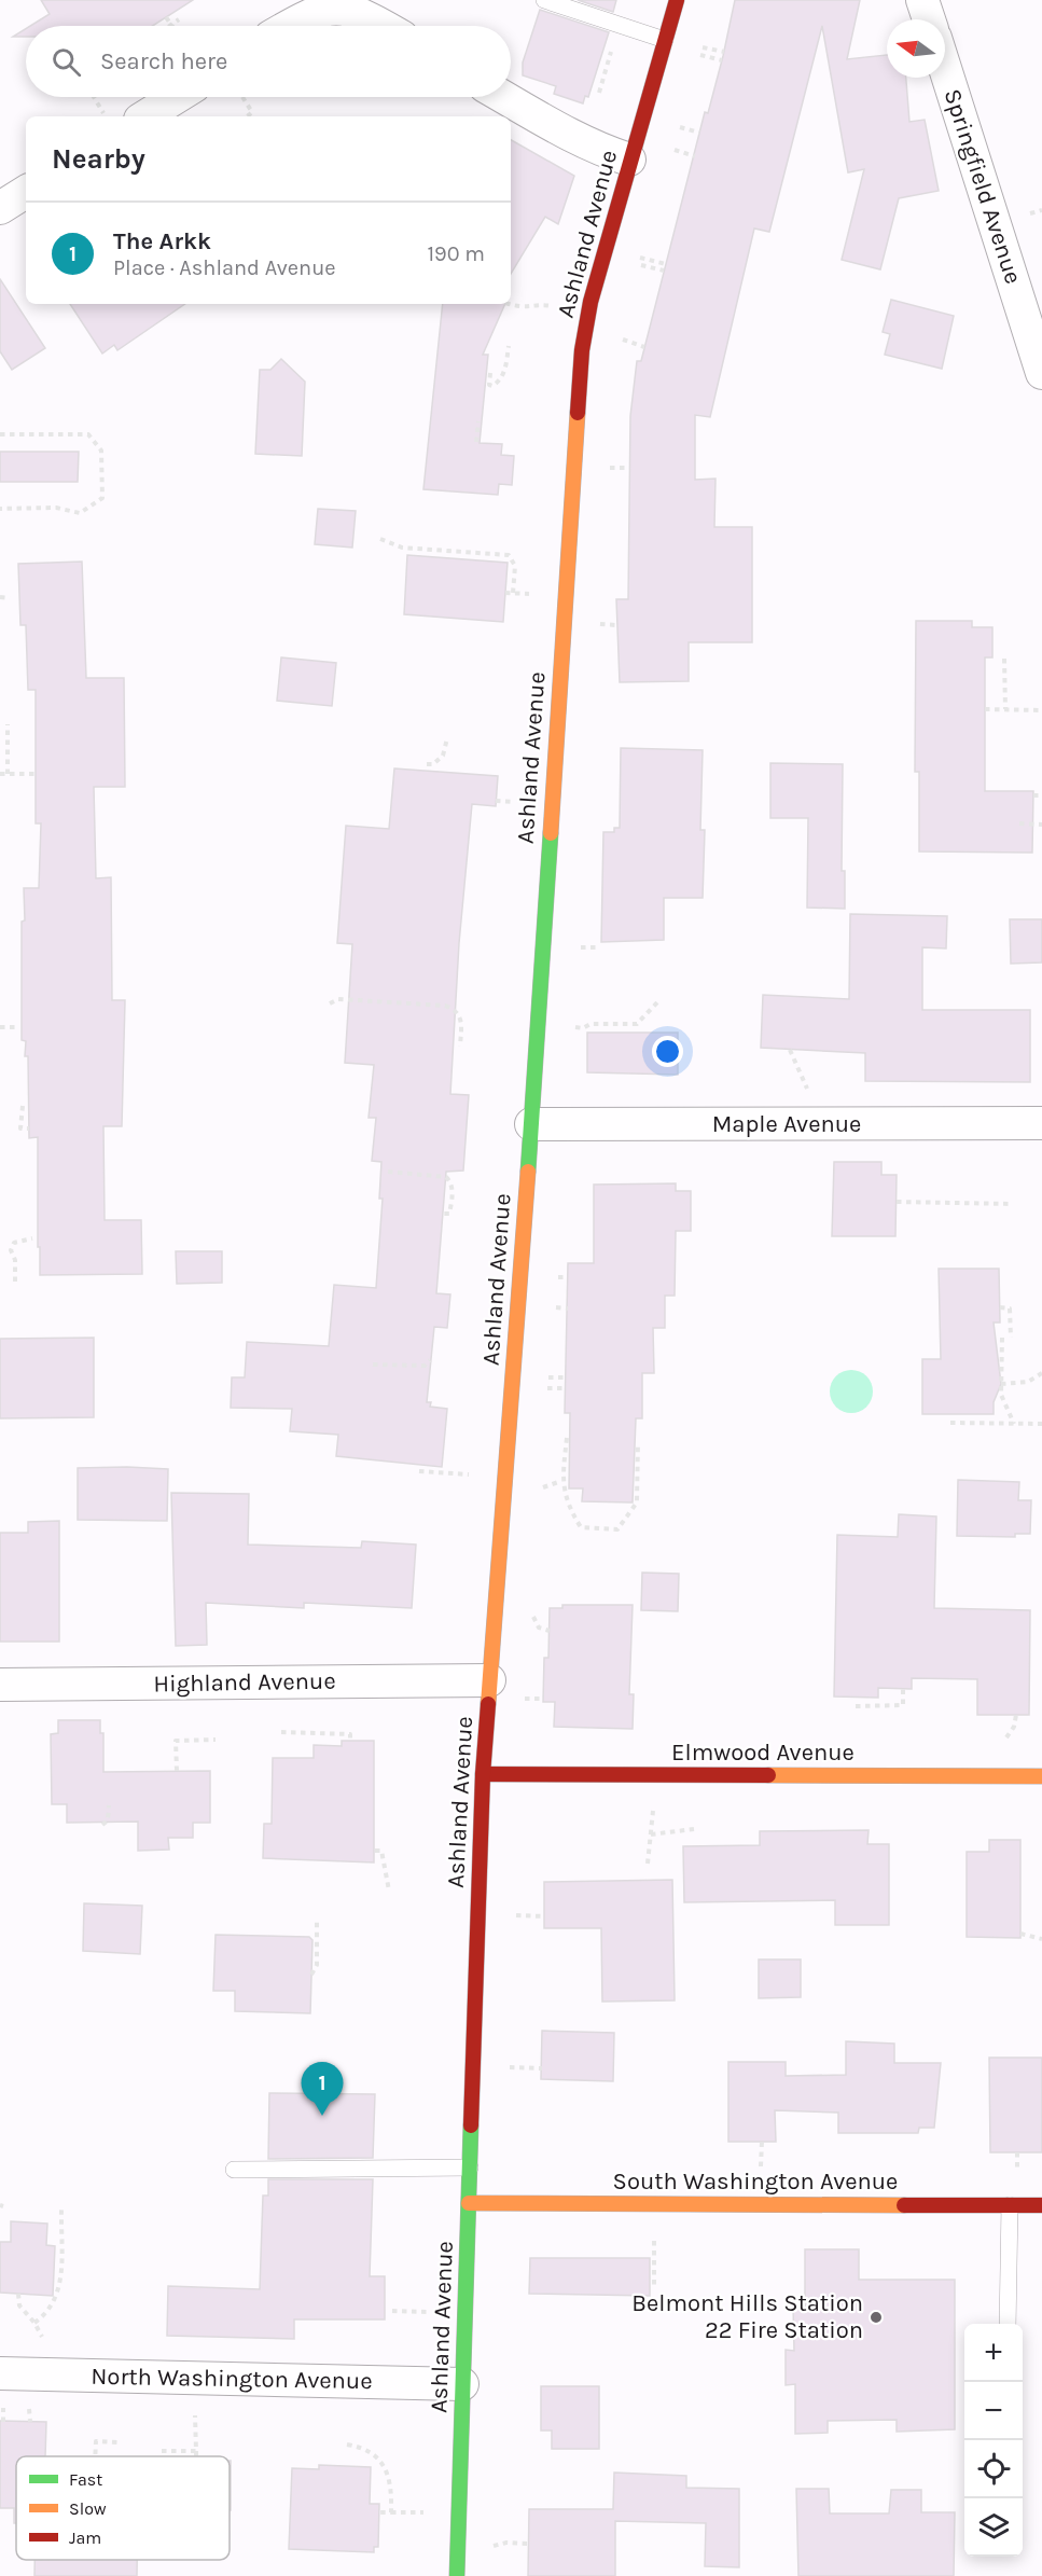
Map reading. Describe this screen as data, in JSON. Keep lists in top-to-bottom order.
{
  "streets": {
    "street": [
      "Springfield Avenue",
      "Ashland Avenue",
      "Maple Avenue",
      "Highland Avenue",
      "Elmwood Avenue",
      "South Washington Avenue",
      "North Washington Avenue"
    ]
  },
  "crossings": [
    ["Ashland Avenue", "Maple Avenue"],
    ["Ashland Avenue", "Highland Avenue"],
    ["Ashland Avenue", "Elmwood Avenue"],
    ["Ashland Avenue", "South Washington Avenue"],
    ["Ashland Avenue", "North Washington Avenue"]
  ],
  "places": ["Belmont Hills Station 22 Fire Station"],
  "legend": ["Fast", "Slow", "Jam"],
  "north": "left",
  "page": {
    "search": "Search here",
    "heading": "Nearby",
    "list": [
      {
        "mark": "1",
        "name": "The Arkk",
        "note": "Place · Ashland Avenue",
        "value": "190 m"
      }
    ],
    "pins": "1",
    "map_buttons": ["+", "−"]
  }
}
